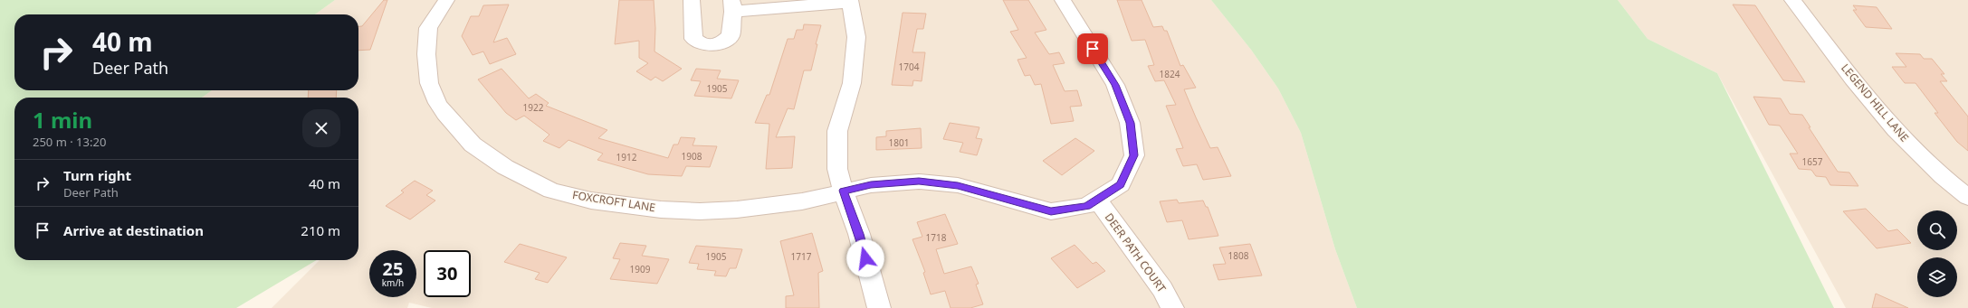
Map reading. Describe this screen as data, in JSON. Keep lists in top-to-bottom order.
{
  "streets": {
    "street": ["LEGEND HILL LANE", "FOXCROFT LANE", "DEER PATH COURT"]
  },
  "crossings": [
    ["FOXCROFT LANE", "DEER PATH COURT"]
  ],
  "house_numbers": [
    "1704",
    "1824",
    "1905",
    "1922",
    "1801",
    "1908",
    "1912",
    "1657",
    "1718",
    "1808",
    "1905",
    "1717",
    "1909"
  ],
  "page": {
    "turn": ["40 m", "Deer Path"],
    "heading": ["1 min", "250 m · 13:20"],
    "list": [
      {
        "name": "Turn right",
        "note": "Deer Path",
        "value": "40 m"
      },
      {
        "name": "Arrive at destination",
        "value": "210 m"
      }
    ],
    "speed": "25 km/h",
    "limit": "30"
  }
}
